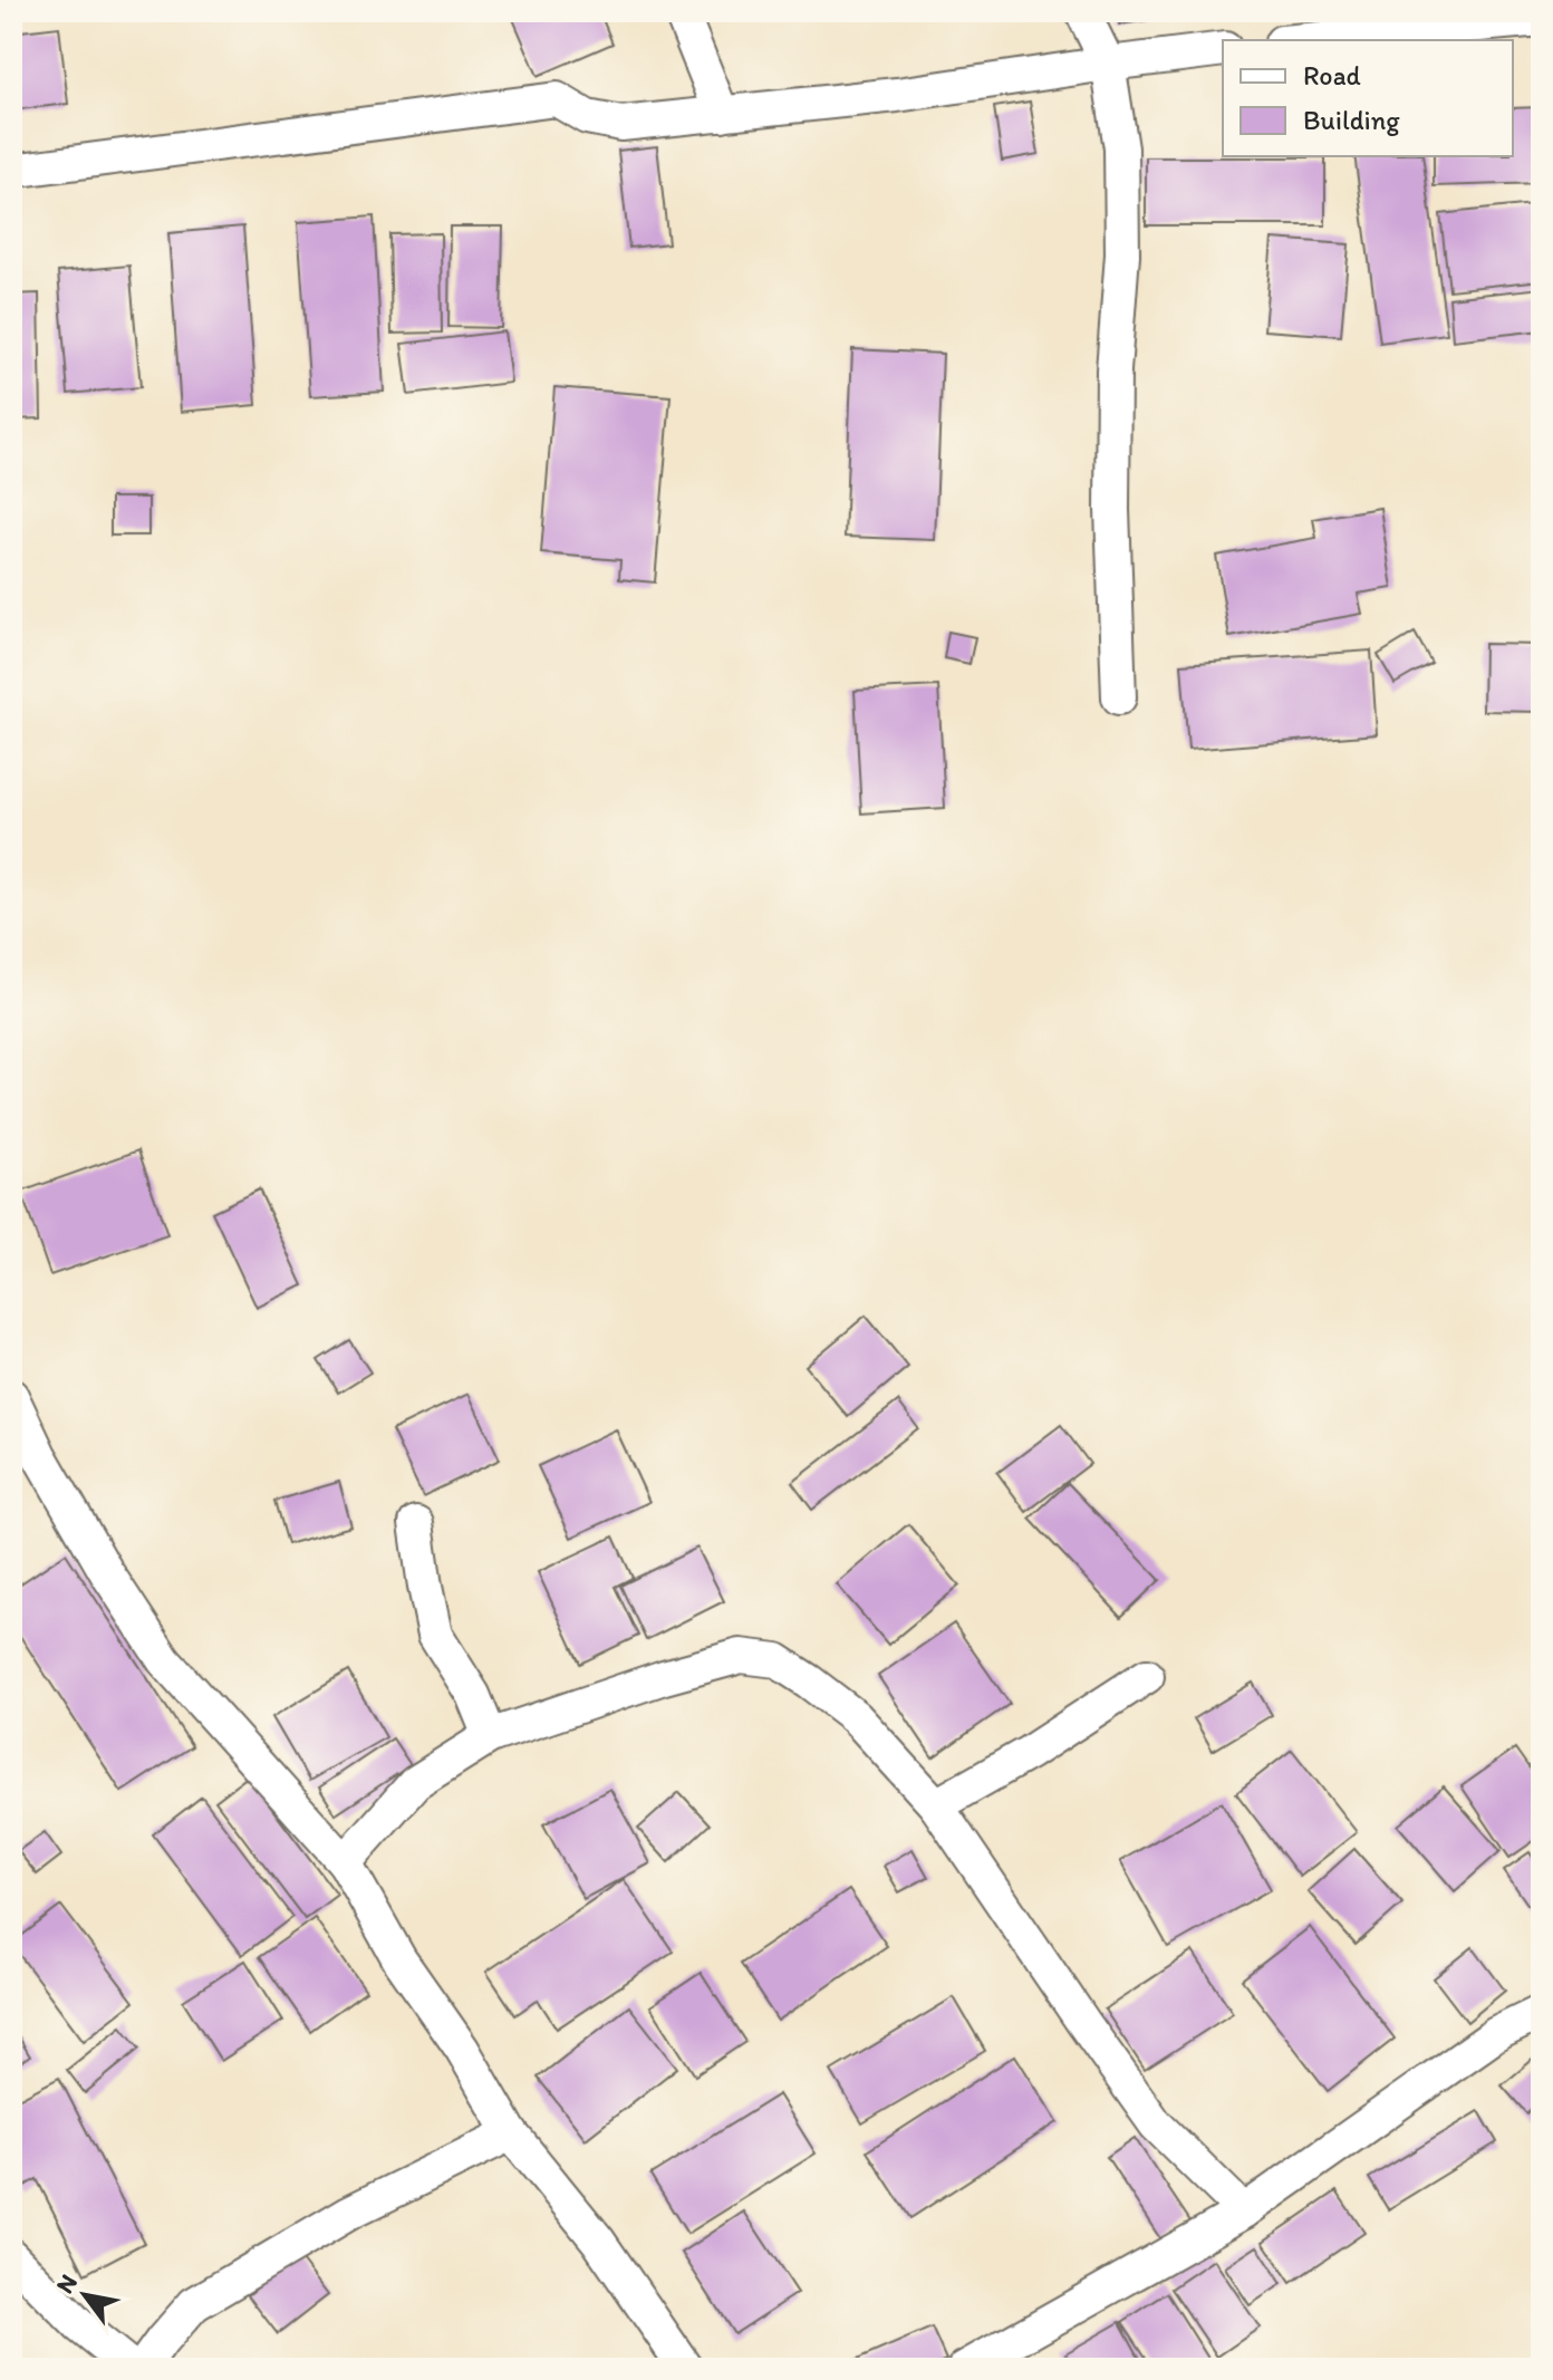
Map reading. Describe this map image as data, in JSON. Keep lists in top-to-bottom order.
{
  "legend": ["Road", "Building"],
  "north": "top left"
}
